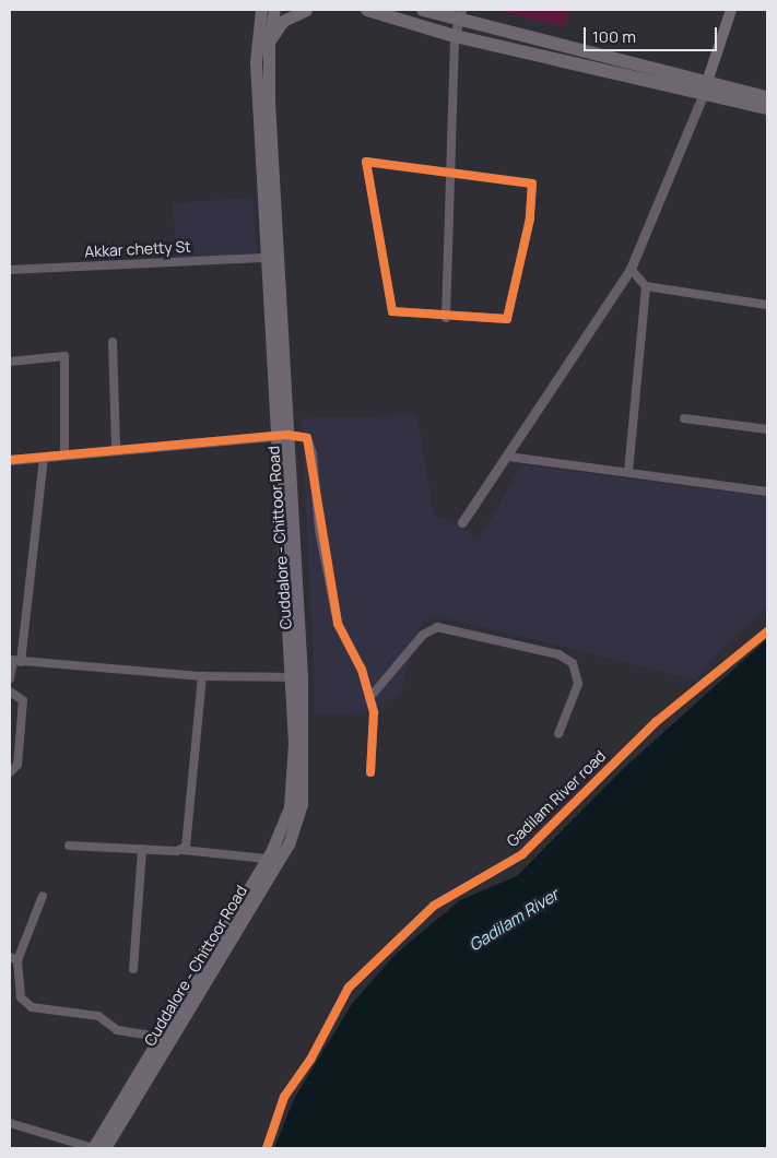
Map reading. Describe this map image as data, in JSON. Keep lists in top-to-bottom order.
{
  "streets": {
    "main road": ["Cuddalore - Chittoor Road"],
    "street": ["Akkar chetty St", "Gadilam River road"]
  },
  "crossings": [
    ["Akkar chetty St", "Cuddalore - Chittoor Road"]
  ],
  "water": ["Gadilam River"],
  "scale_bar": "100 m"
}
